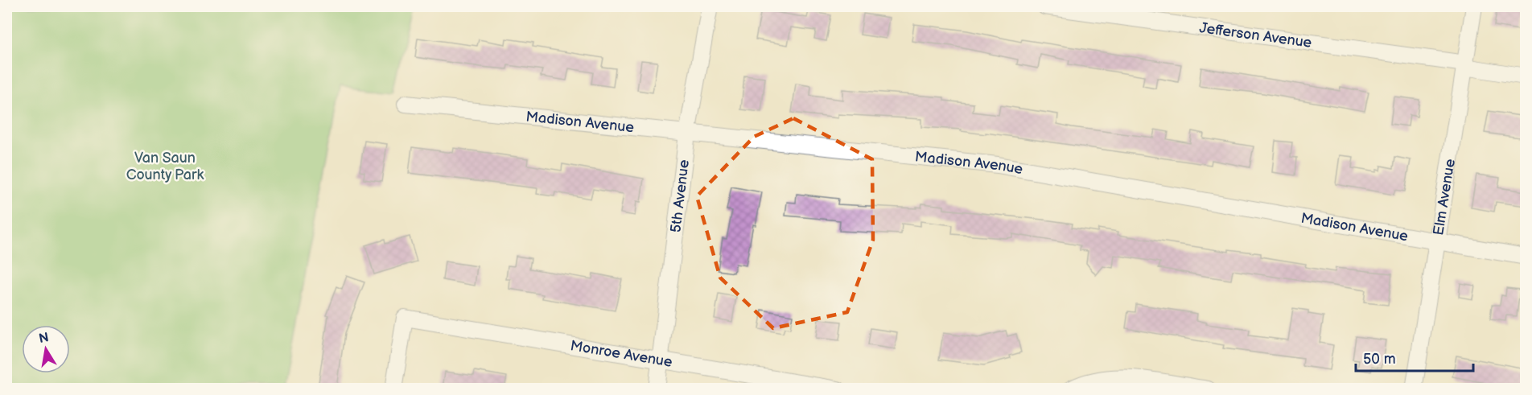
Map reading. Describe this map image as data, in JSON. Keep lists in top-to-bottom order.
{
  "streets": {
    "street": [
      "Jefferson Avenue",
      "Madison Avenue",
      "5th Avenue",
      "Elm Avenue",
      "Monroe Avenue"
    ]
  },
  "crossings": [
    ["Jefferson Avenue", "Elm Avenue"],
    ["Madison Avenue", "5th Avenue"],
    ["Madison Avenue", "Elm Avenue"],
    ["5th Avenue", "Monroe Avenue"]
  ],
  "parks": ["Van Saun County Park"],
  "scale_bar": "50 m",
  "north": "top"
}
